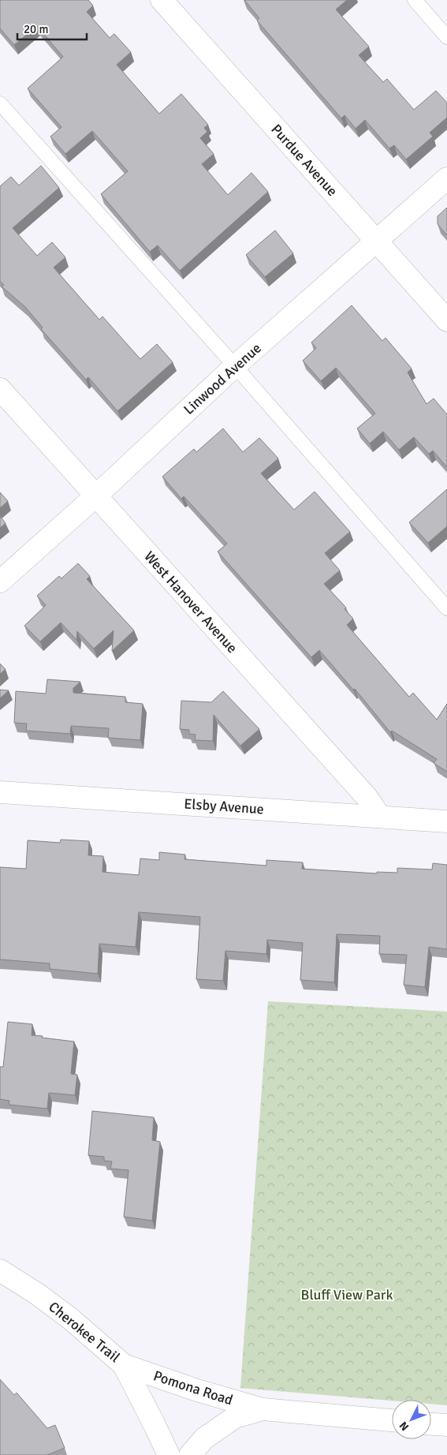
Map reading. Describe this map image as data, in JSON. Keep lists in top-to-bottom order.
{
  "streets": {
    "street": [
      "Purdue Avenue",
      "Linwood Avenue",
      "West Hanover Avenue",
      "Elsby Avenue",
      "Cherokee Trail",
      "Pomona Road"
    ]
  },
  "crossings": [
    ["Purdue Avenue", "Linwood Avenue"],
    ["Linwood Avenue", "West Hanover Avenue"],
    ["West Hanover Avenue", "Elsby Avenue"],
    ["Cherokee Trail", "Pomona Road"]
  ],
  "parks": ["Bluff View Park"],
  "scale_bar": "20 m",
  "north": "bottom left"
}
